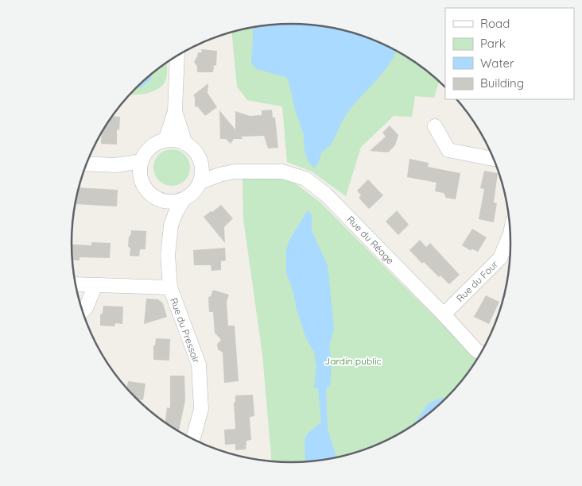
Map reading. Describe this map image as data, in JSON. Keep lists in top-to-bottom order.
{
  "streets": {
    "street": ["Rue du Réage", "Rue du Four", "Rue du Pressoir"]
  },
  "crossings": [
    ["Rue du Réage", "Rue du Four"]
  ],
  "parks": ["Jardin public"],
  "legend": [
    "Road",
    "Park",
    "Water",
    "Building"
  ]
}
